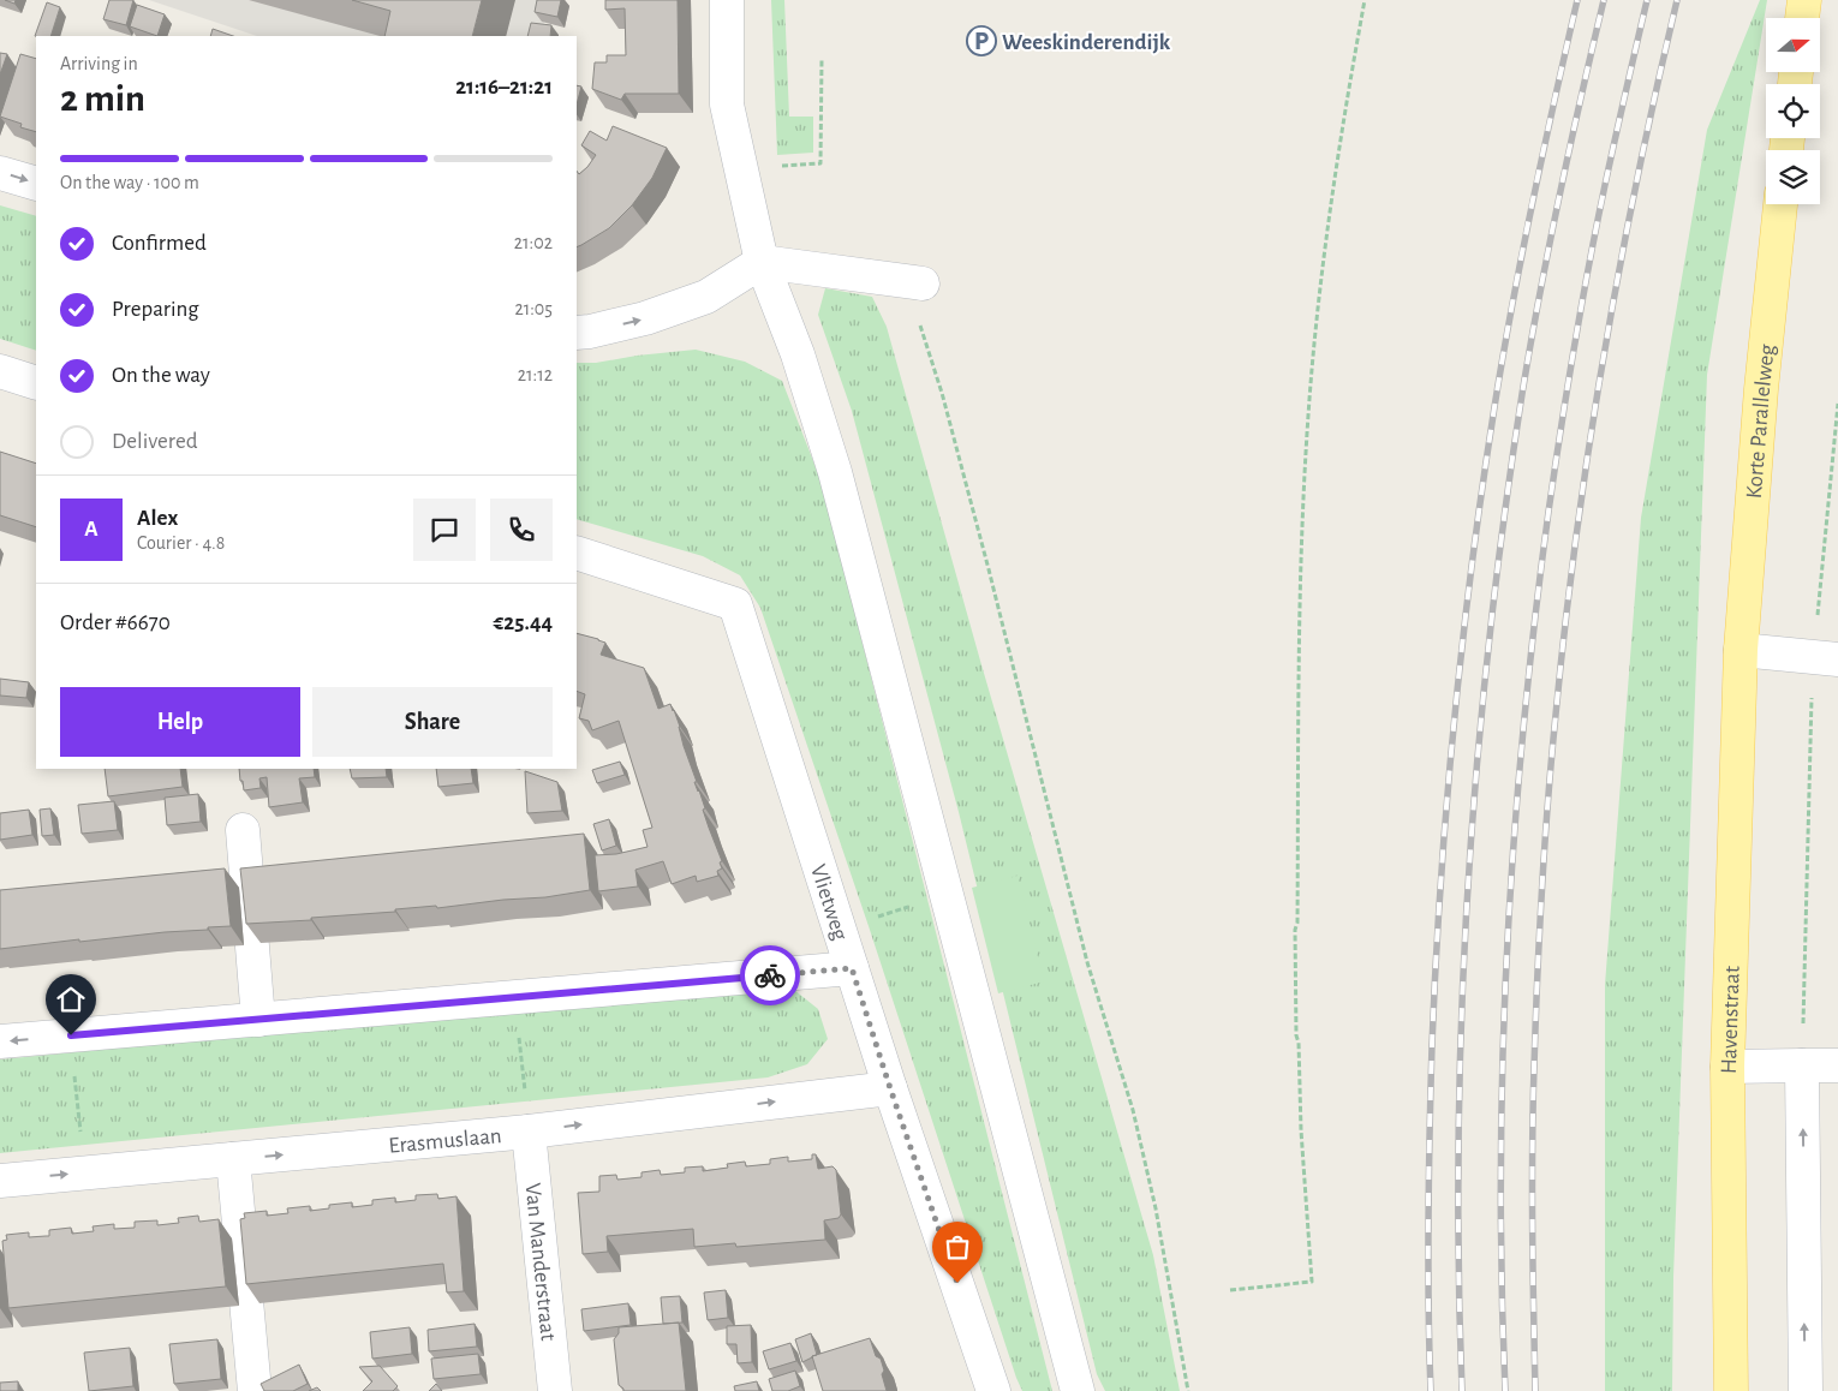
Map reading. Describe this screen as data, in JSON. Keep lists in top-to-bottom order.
{
  "streets": {
    "main road": ["Korte Parallelweg", "Havenstraat"],
    "street": ["Vlietweg", "Erasmuslaan", "Van Manderstraat"]
  },
  "crossings": [
    ["Korte Parallelweg", "Havenstraat"],
    ["Vlietweg", "Erasmuslaan"],
    ["Erasmuslaan", "Van Manderstraat"]
  ],
  "places": {
    "parking": ["Weeskinderendijk"]
  },
  "north": "right",
  "page": {
    "heading": ["2 min", "Arriving in", "21:16–21:21"],
    "panel": [
      "Alex",
      "Courier · 4.8",
      "Order #6670",
      "€25.44"
    ],
    "bar": "On the way · 100 m",
    "list": [
      ["Confirmed", "21:02"],
      ["Preparing", "21:05"],
      ["On the way", "21:12"],
      "Delivered"
    ],
    "round": "A",
    "buttons": ["Help", "Share"]
  }
}
